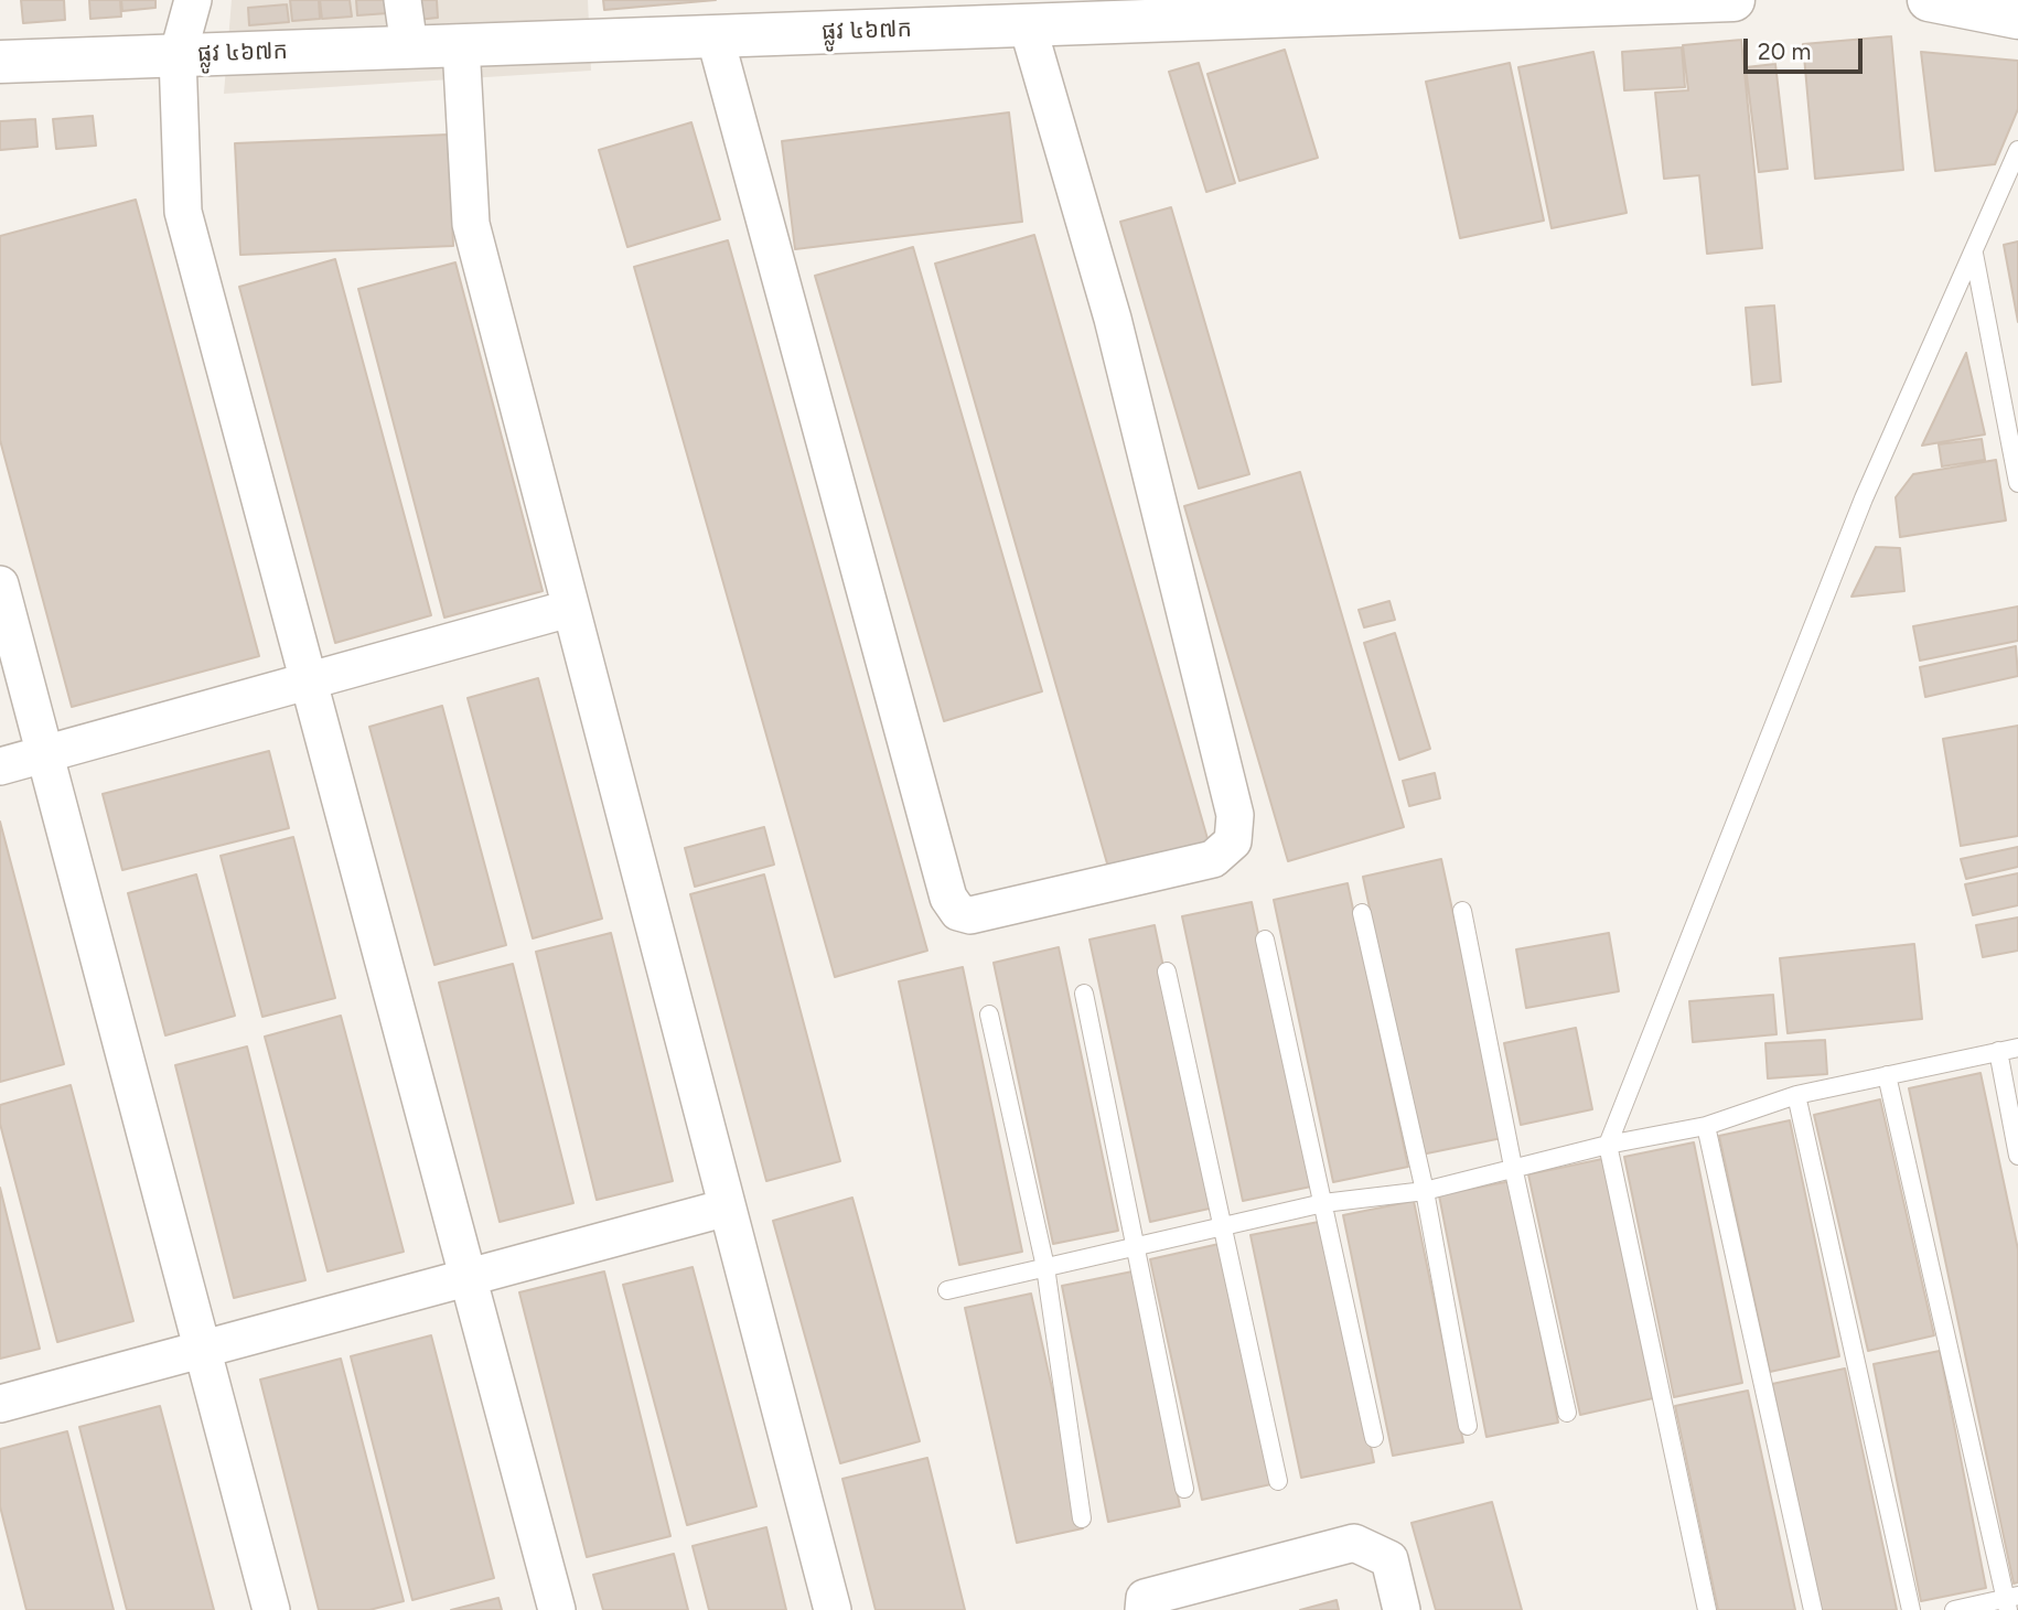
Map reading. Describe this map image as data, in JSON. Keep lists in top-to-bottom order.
{
  "streets": {
    "street": ["ផ្លូវ ៤៦៧ក"]
  },
  "scale_bar": "20 m"
}
